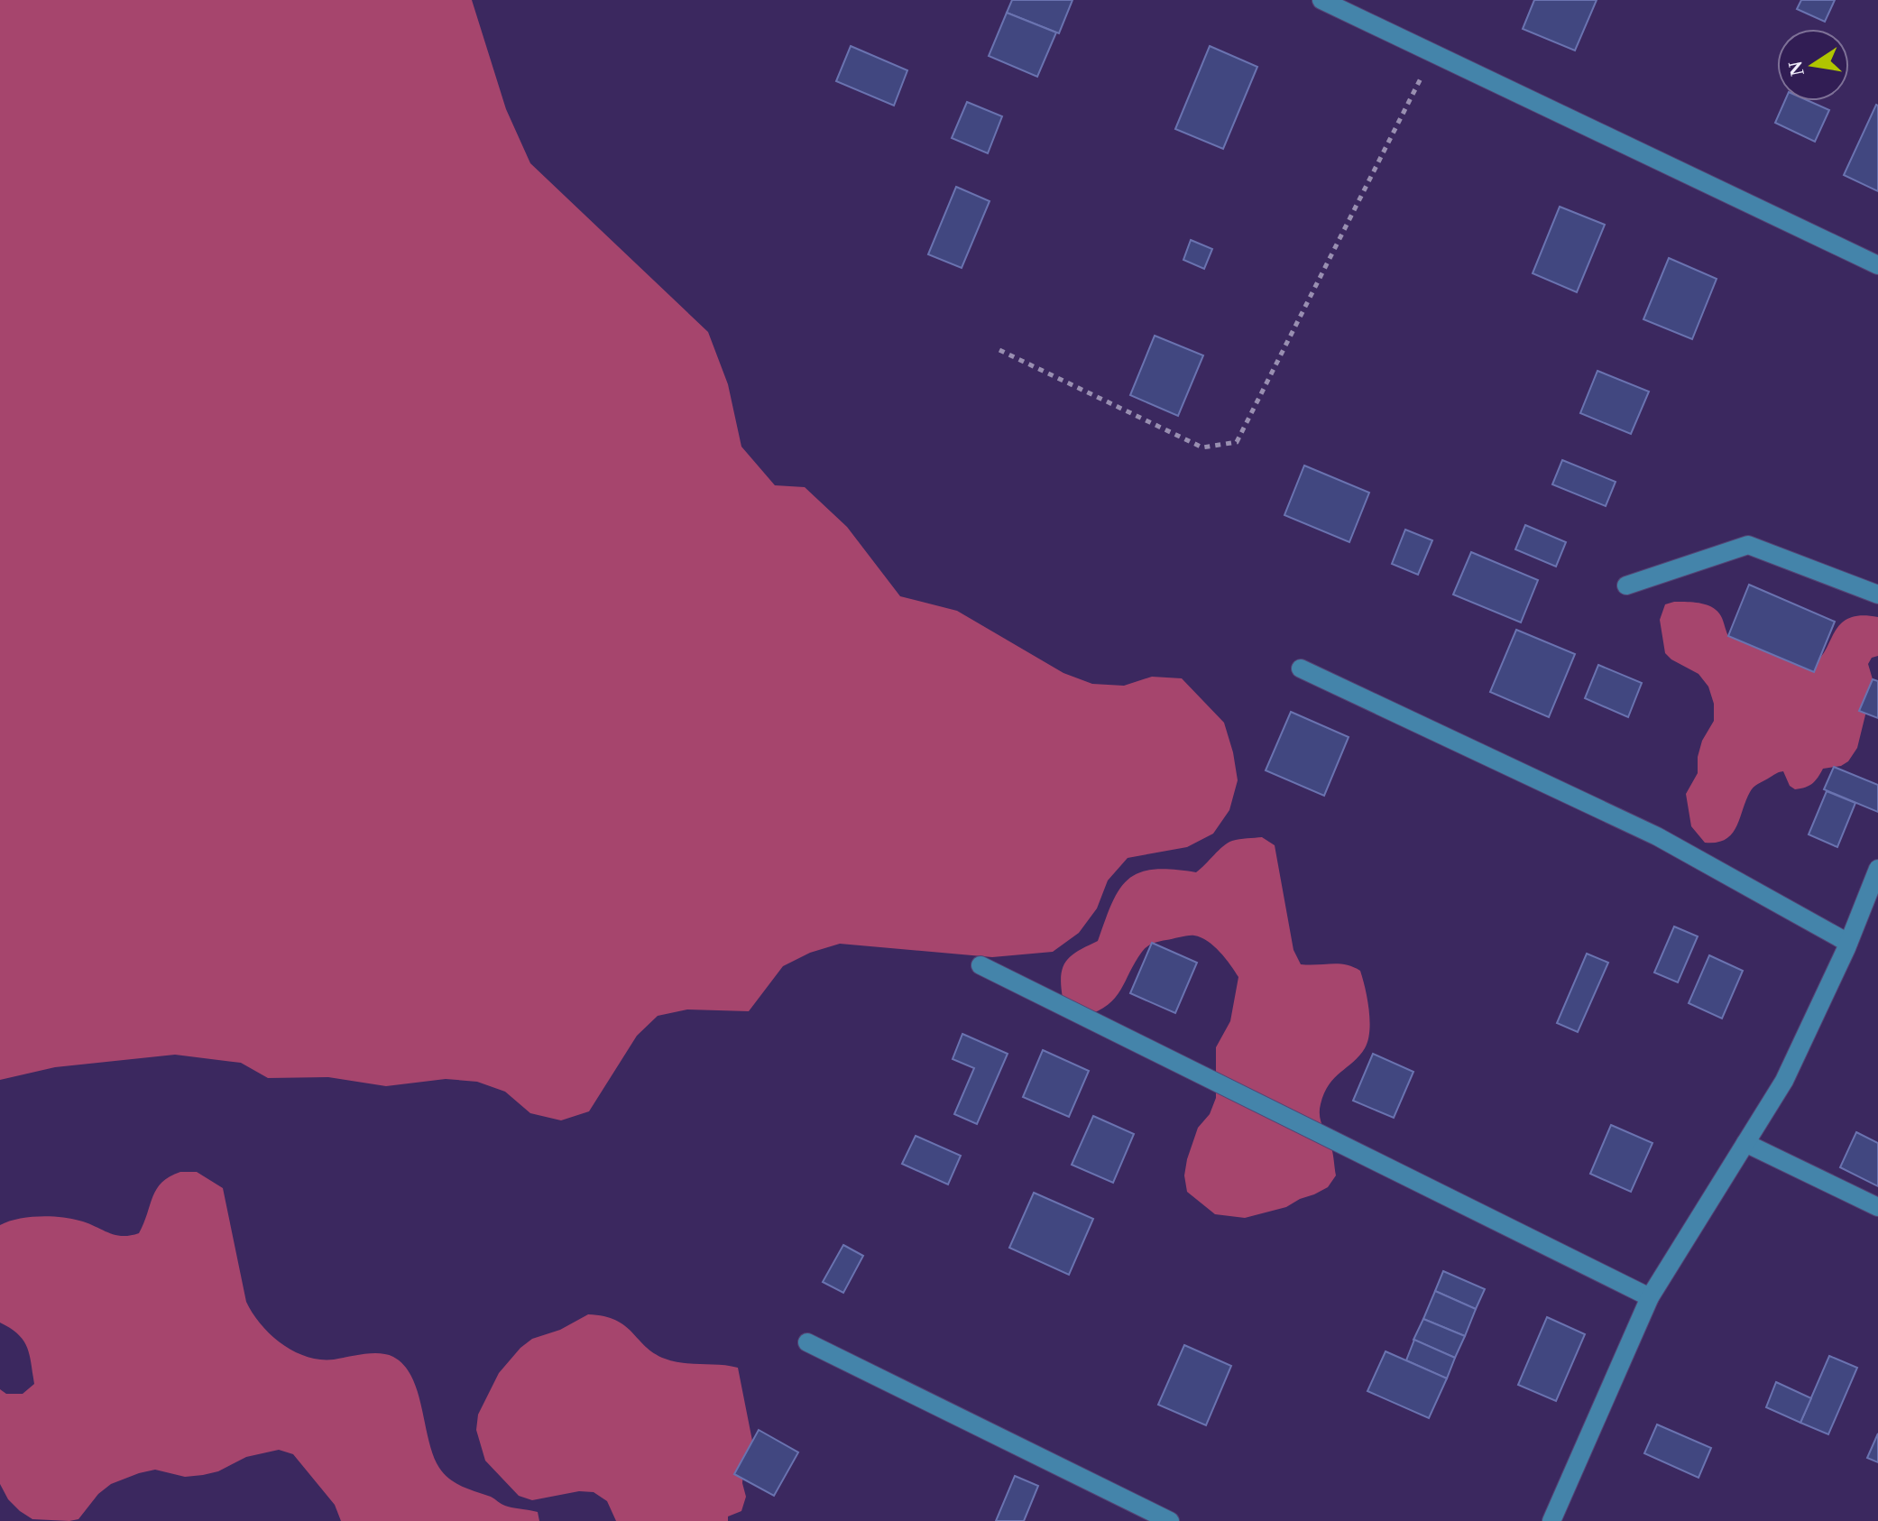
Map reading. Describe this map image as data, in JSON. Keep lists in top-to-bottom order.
{
  "north": "left"
}
